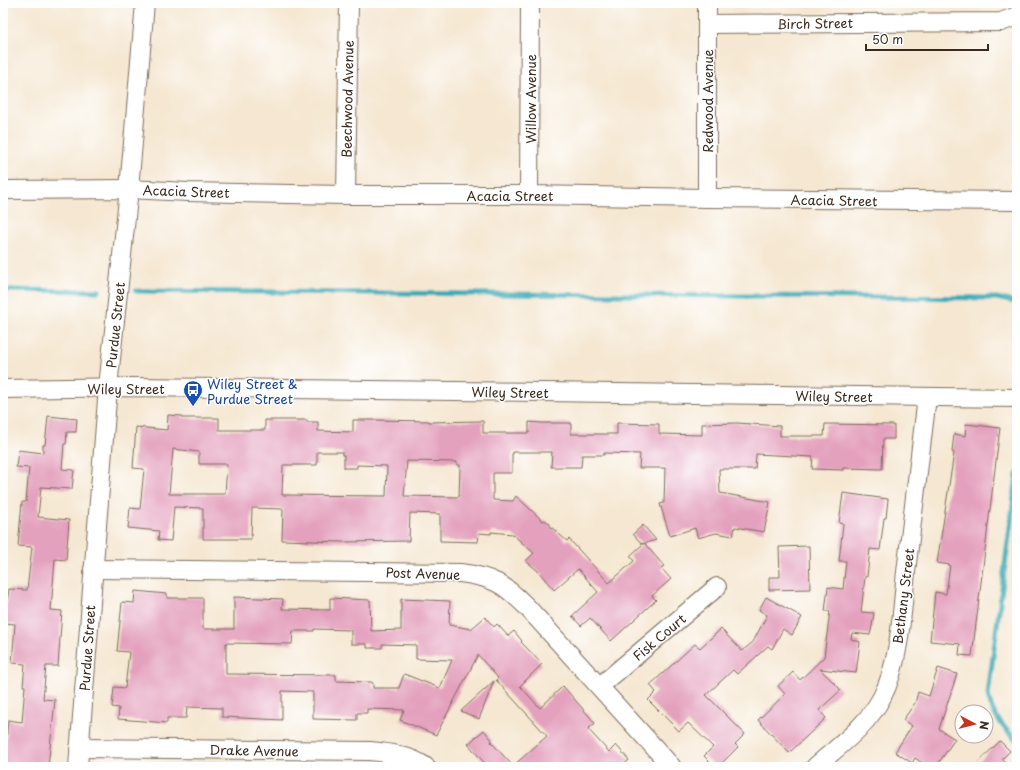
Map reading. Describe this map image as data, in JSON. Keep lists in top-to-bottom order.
{
  "streets": {
    "street": [
      "Birch Street",
      "Beechwood Avenue",
      "Willow Avenue",
      "Redwood Avenue",
      "Acacia Street",
      "Purdue Street",
      "Wiley Street",
      "Post Avenue",
      "Bethany Street",
      "Fisk Court",
      "Drake Avenue"
    ]
  },
  "crossings": [
    ["Birch Street", "Redwood Avenue"],
    ["Beechwood Avenue", "Acacia Street"],
    ["Willow Avenue", "Acacia Street"],
    ["Redwood Avenue", "Acacia Street"],
    ["Acacia Street", "Purdue Street"],
    ["Purdue Street", "Wiley Street"],
    ["Purdue Street", "Post Avenue"],
    ["Purdue Street", "Drake Avenue"],
    ["Wiley Street", "Bethany Street"],
    ["Post Avenue", "Fisk Court"]
  ],
  "places": {
    "bus stop": ["Wiley Street & Purdue Street"]
  },
  "scale_bar": "50 m",
  "north": "right"
}
